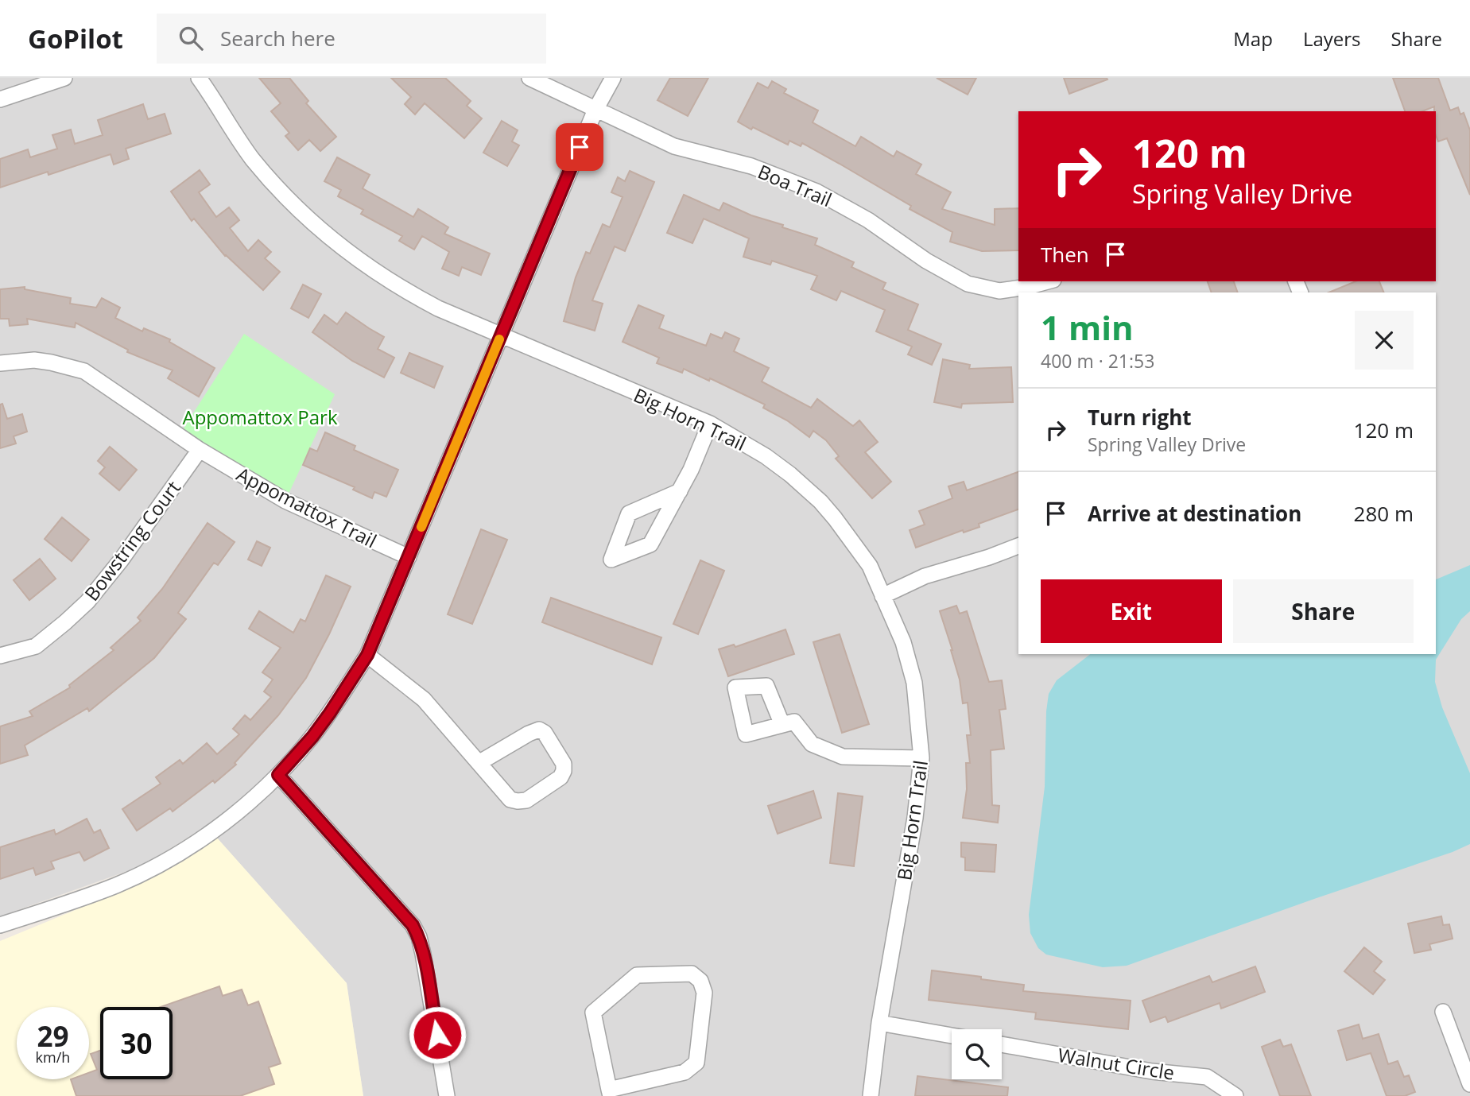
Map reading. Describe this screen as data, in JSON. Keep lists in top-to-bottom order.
{
  "streets": {
    "street": [
      "Boa Trail",
      "Big Horn Trail",
      "Appomattox Trail",
      "Bowstring Court",
      "Walnut Circle"
    ]
  },
  "crossings": [
    ["Appomattox Trail", "Bowstring Court"]
  ],
  "parks": ["Appomattox Park"],
  "page": {
    "header": "GoPilot",
    "search": "Search here",
    "nav": ["Map", "Layers", "Share"],
    "turn": ["120 m", "Spring Valley Drive"],
    "then": "Then",
    "heading": ["1 min", "400 m · 21:53"],
    "list": [
      {
        "name": "Turn right",
        "note": "Spring Valley Drive",
        "value": "120 m"
      },
      {
        "name": "Arrive at destination",
        "value": "280 m"
      }
    ],
    "buttons": ["Exit", "Share"],
    "speed": "29 km/h",
    "limit": "30"
  }
}
